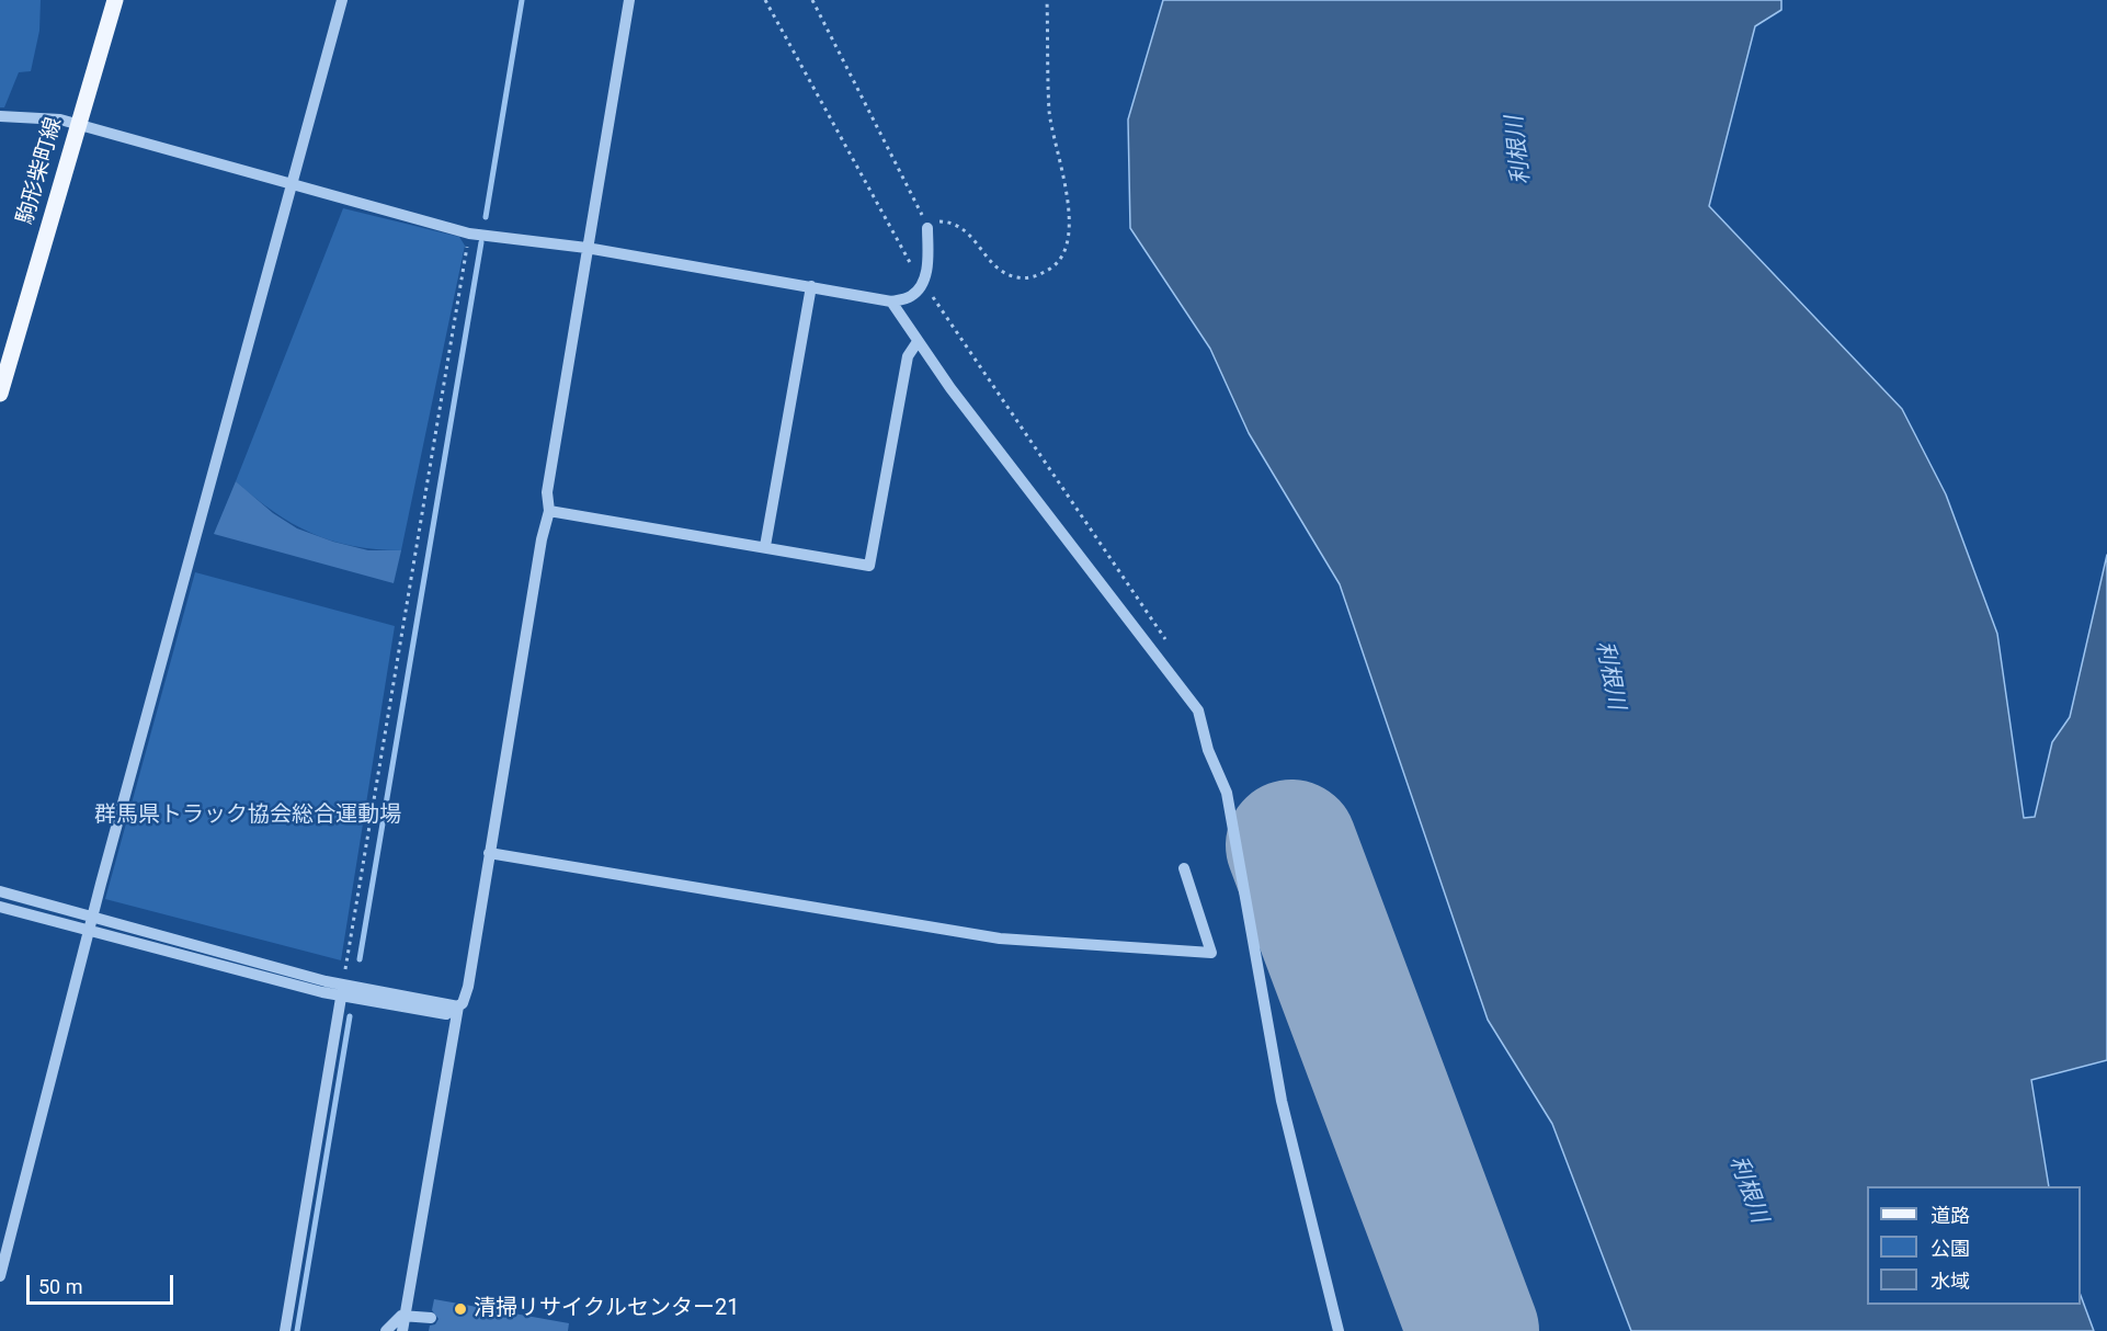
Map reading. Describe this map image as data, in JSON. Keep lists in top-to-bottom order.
{
  "streets": {
    "main road": ["駒形柴町線"]
  },
  "water": ["利根川"],
  "parks": ["群馬県トラック協会総合運動場"],
  "places": ["清掃リサイクルセンター21"],
  "legend": ["道路", "公園", "水域"],
  "scale_bar": "50 m"
}
